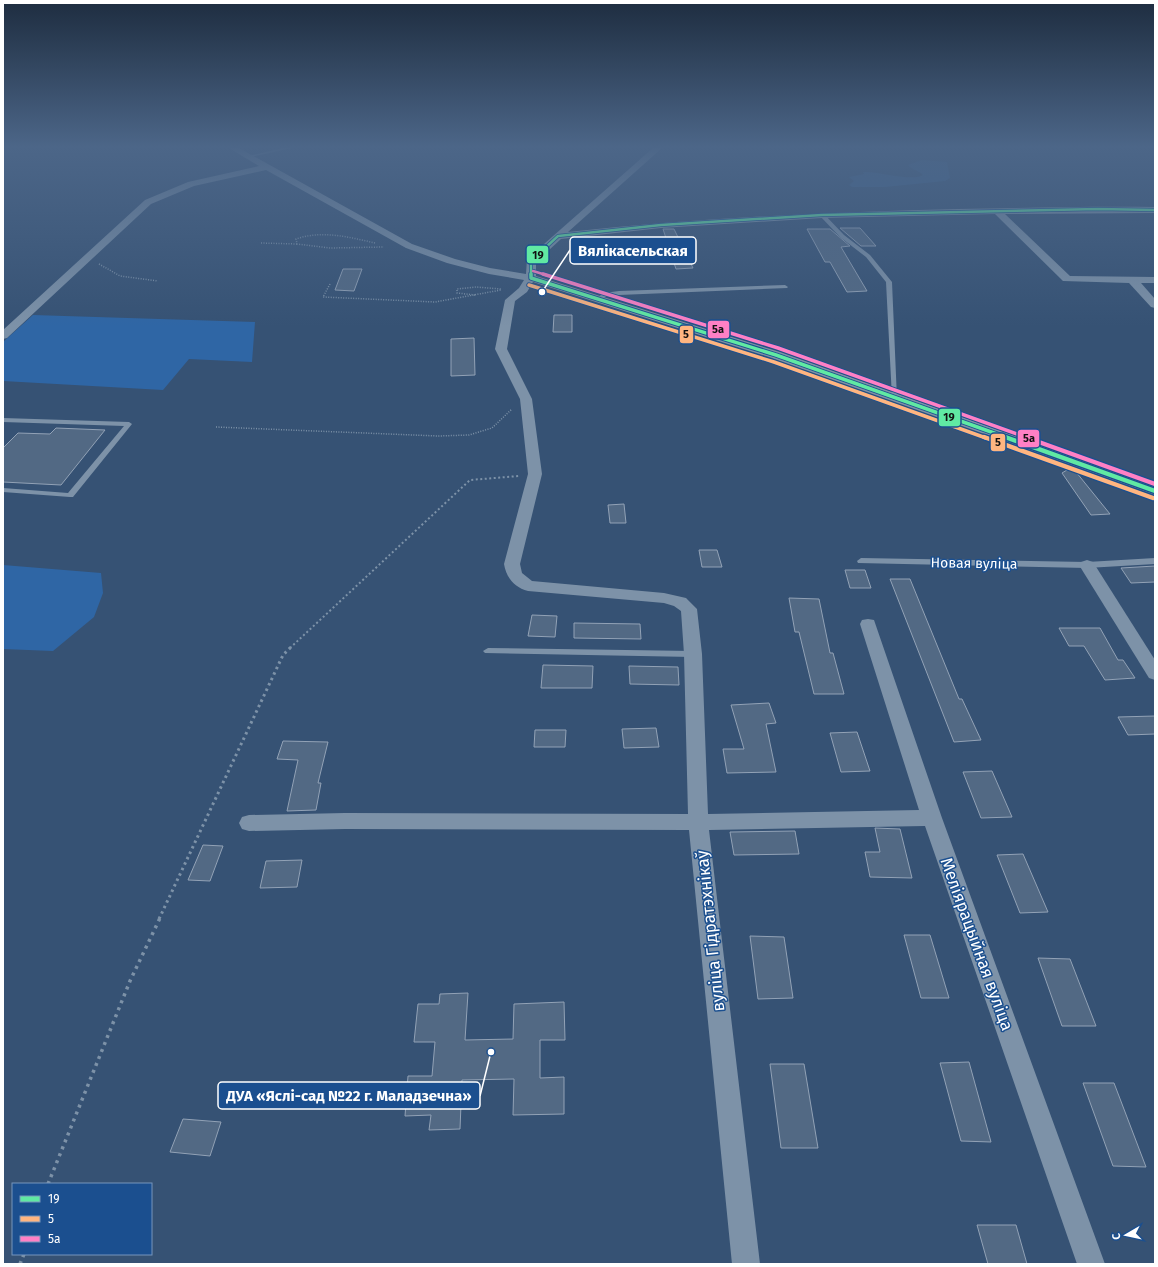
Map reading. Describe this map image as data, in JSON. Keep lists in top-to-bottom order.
{
  "streets": {
    "street": ["вуліца Гідратэхнікаў", "Меліярацыйная вуліца"],
    "lane": ["Новая вуліца"]
  },
  "places": ["Вялікасельская", "ДУА «Яслі-сад №22 г. Маладзечна»"],
  "lines": ["transit line 19", "transit line 5а", "transit line 5"],
  "legend": ["19", "5", "5а"],
  "north": "left"
}
